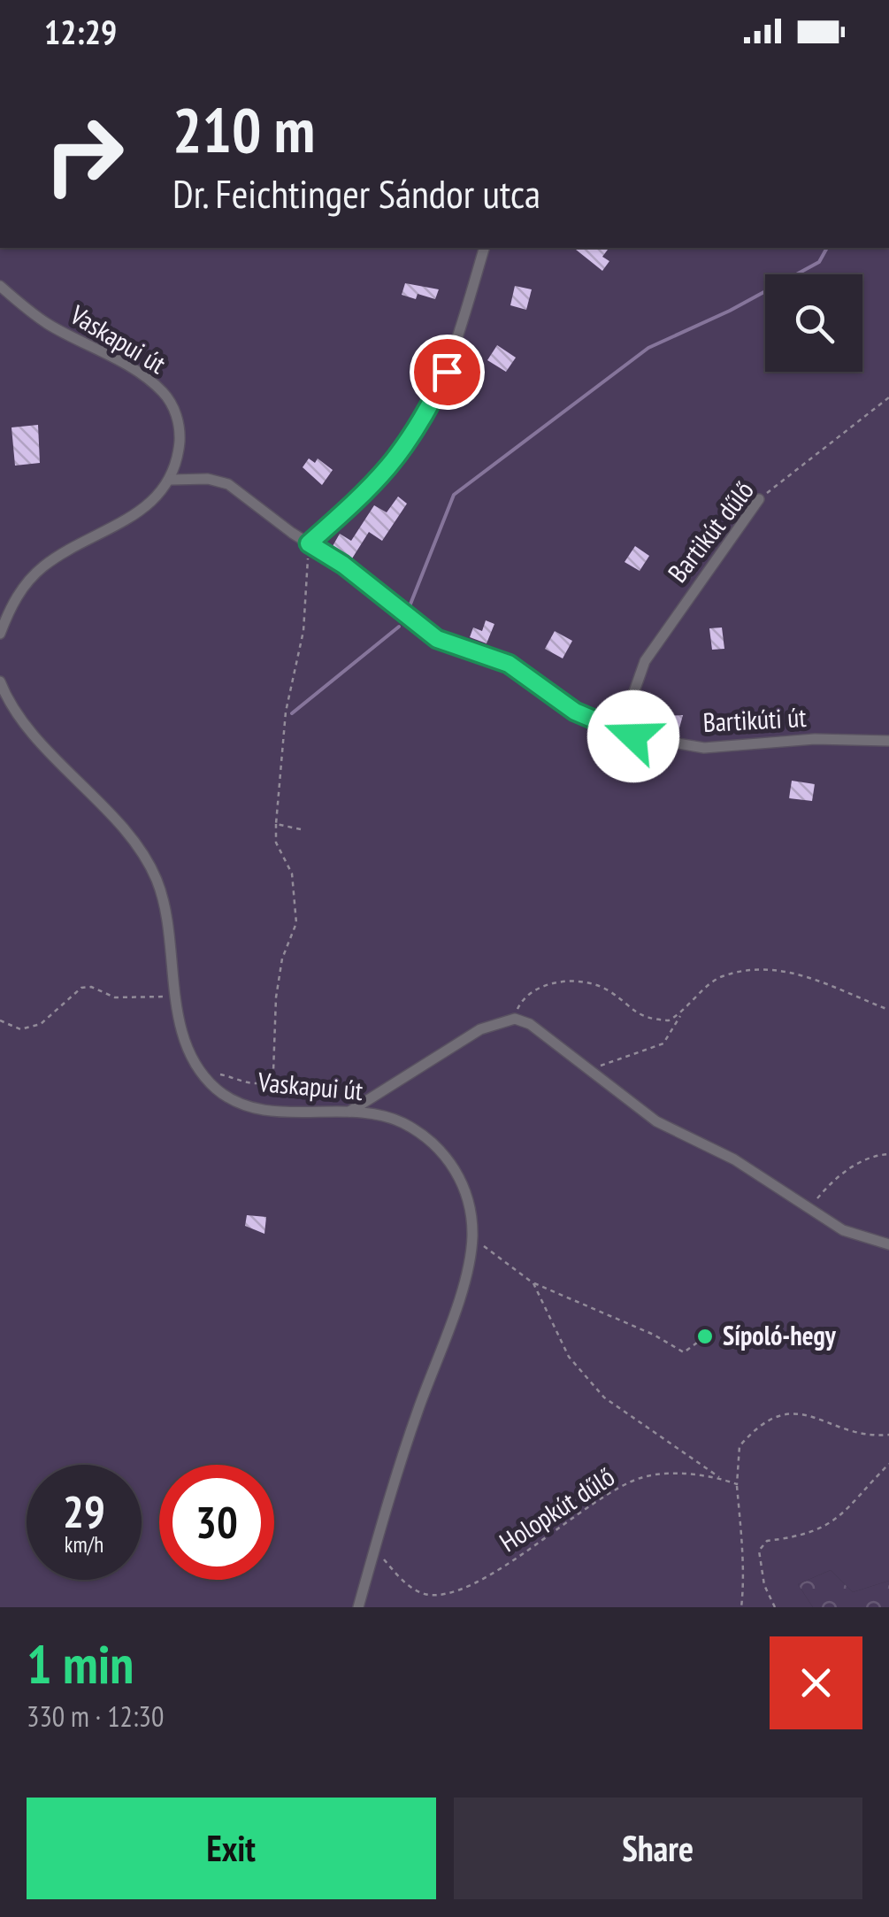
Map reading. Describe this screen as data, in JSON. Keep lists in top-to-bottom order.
{
  "streets": {
    "street": ["Vaskapui út", "Bartikút dűlő", "Bartikúti út"],
    "path": ["Holopkút dűlő"]
  },
  "crossings": [
    ["Vaskapui út", "Bartikúti út"],
    ["Vaskapui út", "Holopkút dűlő"],
    ["Bartikút dűlő", "Bartikúti út"]
  ],
  "places": ["Sípoló-hegy"],
  "page": {
    "status": "12:29",
    "turn": ["210 m", "Dr. Feichtinger Sándor utca"],
    "speed": "29 km/h",
    "limit": "30",
    "heading": ["1 min", "330 m · 12:30"],
    "buttons": ["Exit", "Share"]
  }
}
